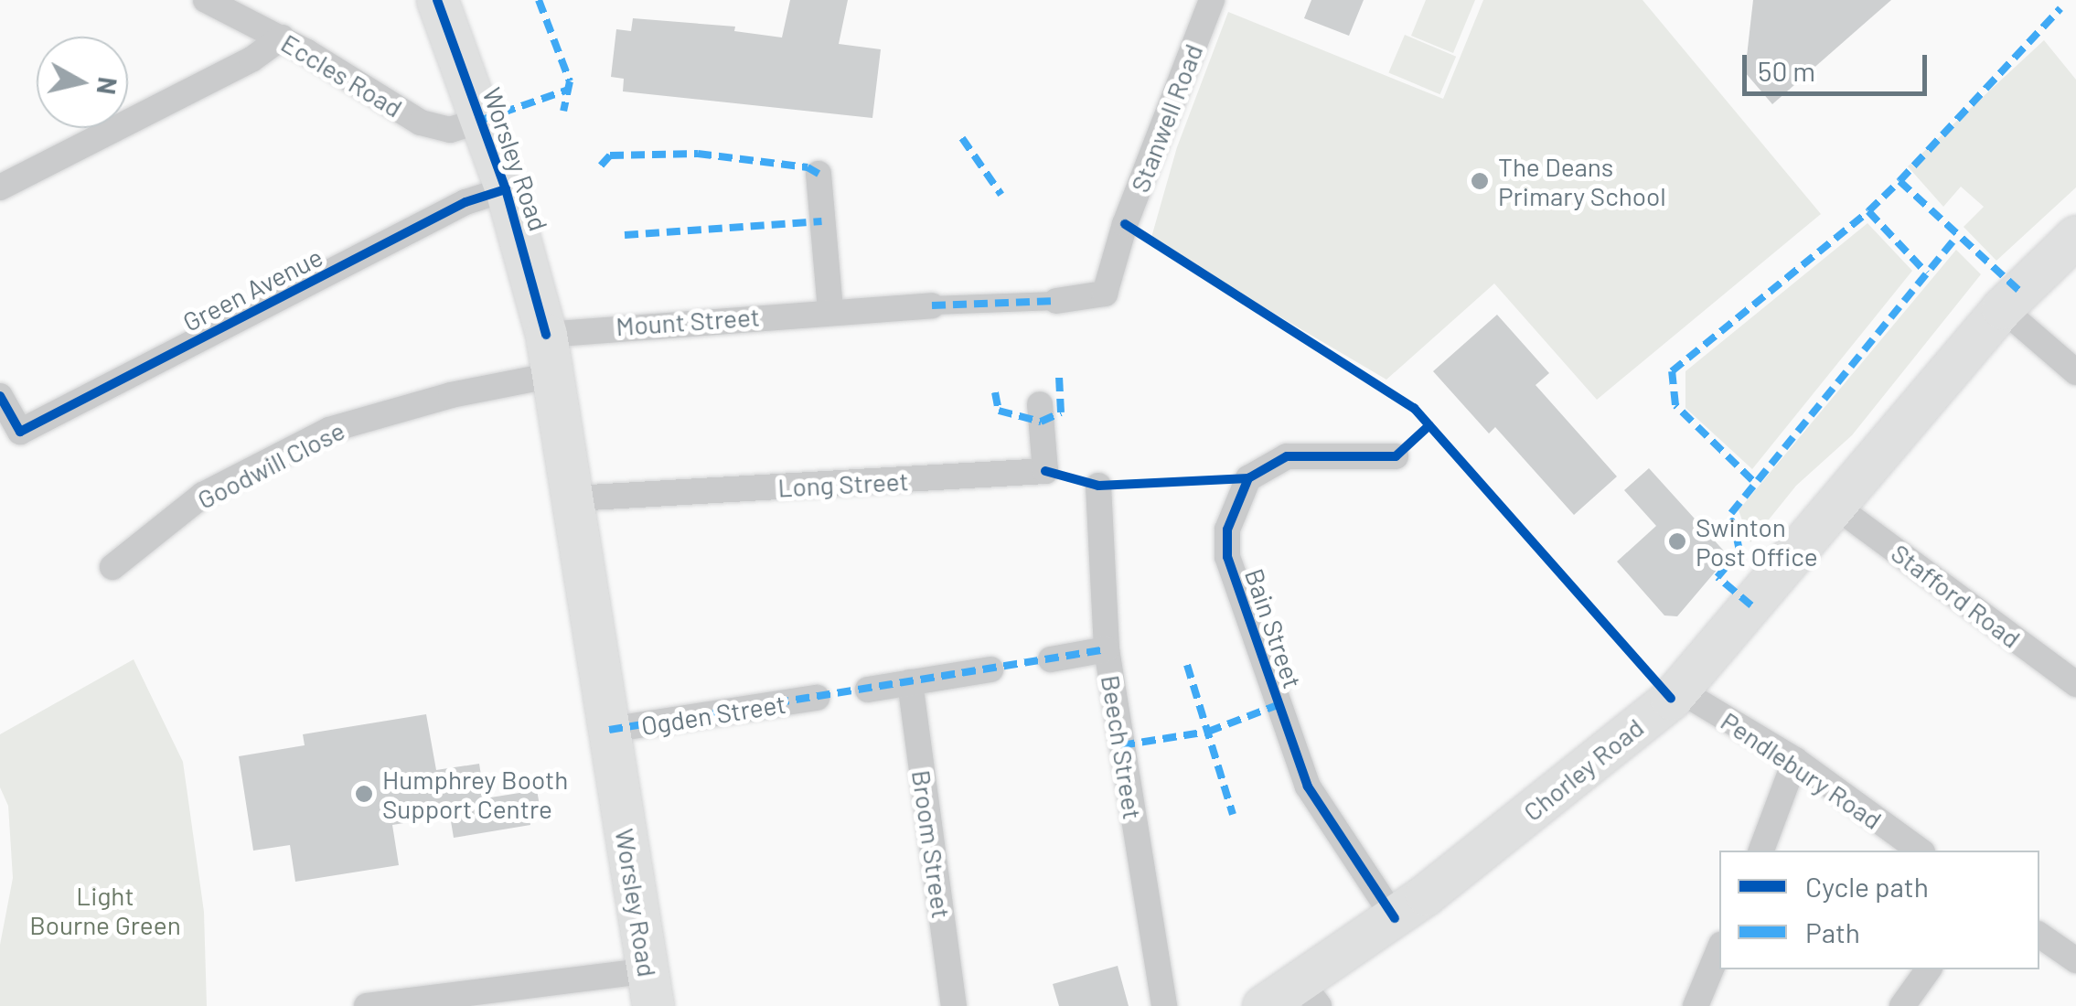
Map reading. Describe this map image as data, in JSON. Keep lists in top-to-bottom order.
{
  "streets": {
    "main road": ["Worsley Road", "Chorley Road"],
    "street": [
      "Eccles Road",
      "Stanwell Road",
      "Green Avenue",
      "Mount Street",
      "Goodwill Close",
      "Long Street",
      "Stafford Road",
      "Bain Street",
      "Ogden Street",
      "Beech Street",
      "Pendlebury Road",
      "Broom Street"
    ]
  },
  "crossings": [
    ["Eccles Road", "Worsley Road"],
    ["Worsley Road", "Green Avenue"],
    ["Worsley Road", "Mount Street"],
    ["Worsley Road", "Goodwill Close"],
    ["Worsley Road", "Long Street"],
    ["Worsley Road", "Ogden Street"],
    ["Stafford Road", "Chorley Road"],
    ["Bain Street", "Chorley Road"],
    ["Chorley Road", "Pendlebury Road"]
  ],
  "parks": ["Light Bourne Green"],
  "places": ["The Deans Primary School", "Swinton Post Office", "Humphrey Booth Support Centre"],
  "legend": ["Cycle path", "Path"],
  "scale_bar": "50 m",
  "north": "right"
}
